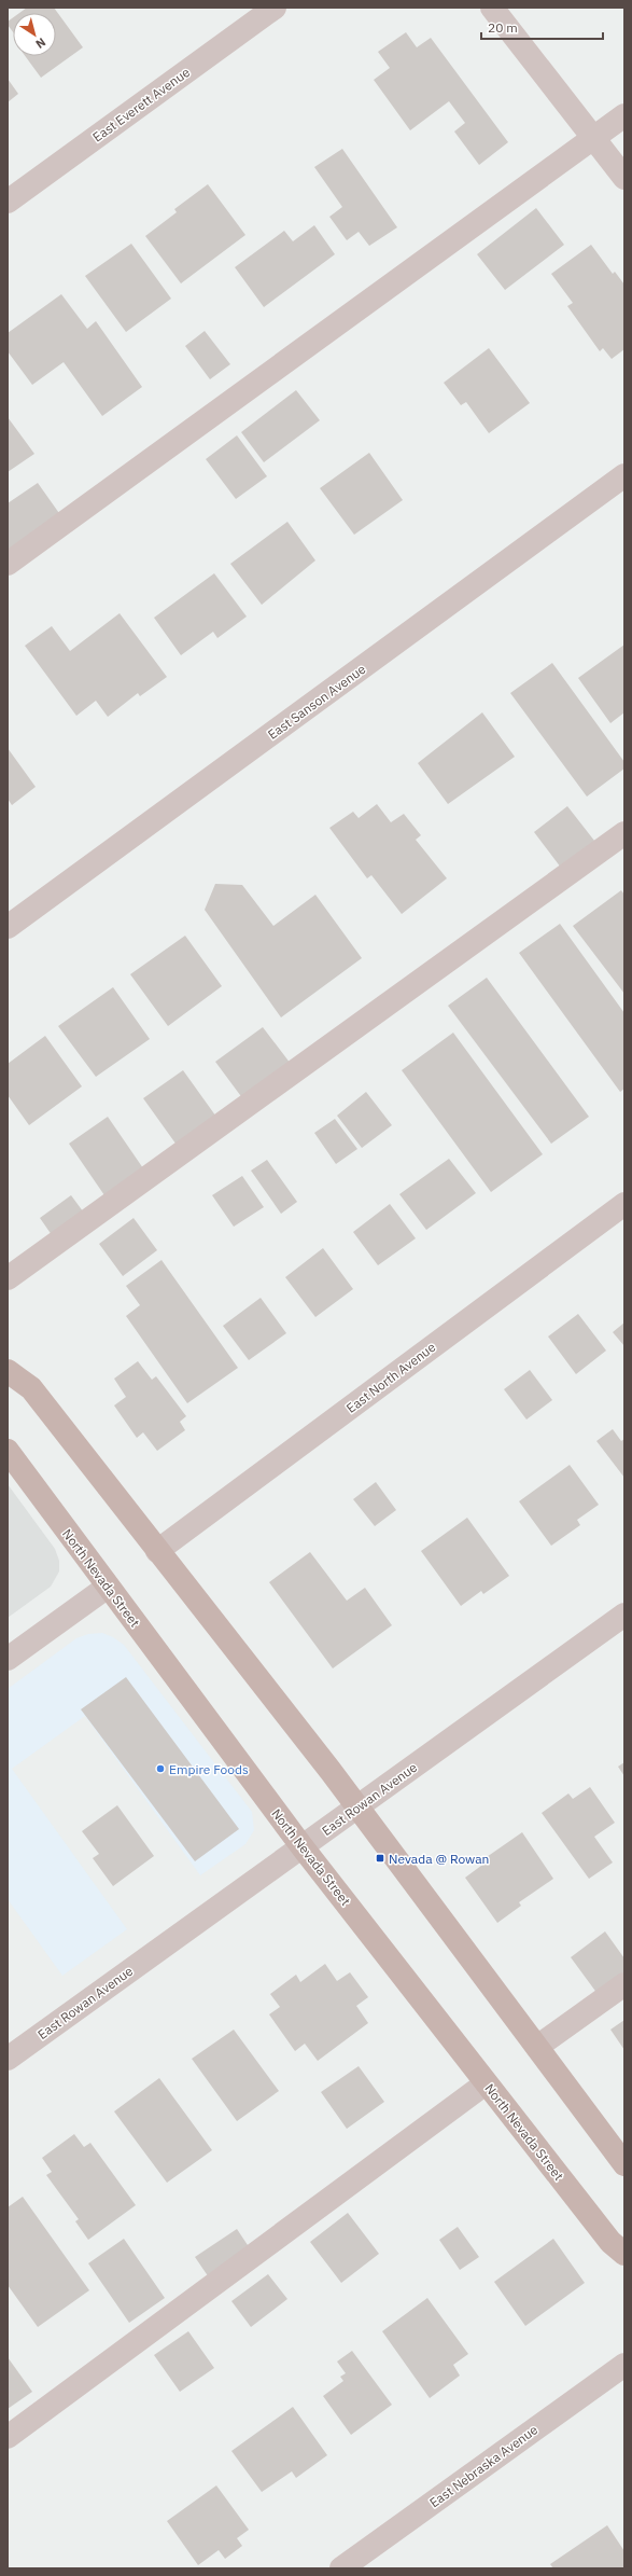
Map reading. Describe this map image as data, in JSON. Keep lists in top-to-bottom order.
{
  "streets": {
    "main road": ["North Nevada Street"],
    "street": [
      "East Everett Avenue",
      "East Sanson Avenue",
      "East North Avenue",
      "East Rowan Avenue",
      "East Nebraska Avenue"
    ]
  },
  "crossings": [
    ["North Nevada Street", "East Rowan Avenue"]
  ],
  "places": {
    "other": ["Empire Foods"],
    "transit": ["Nevada @ Rowan"]
  },
  "scale_bar": "20 m",
  "north": "bottom right"
}
